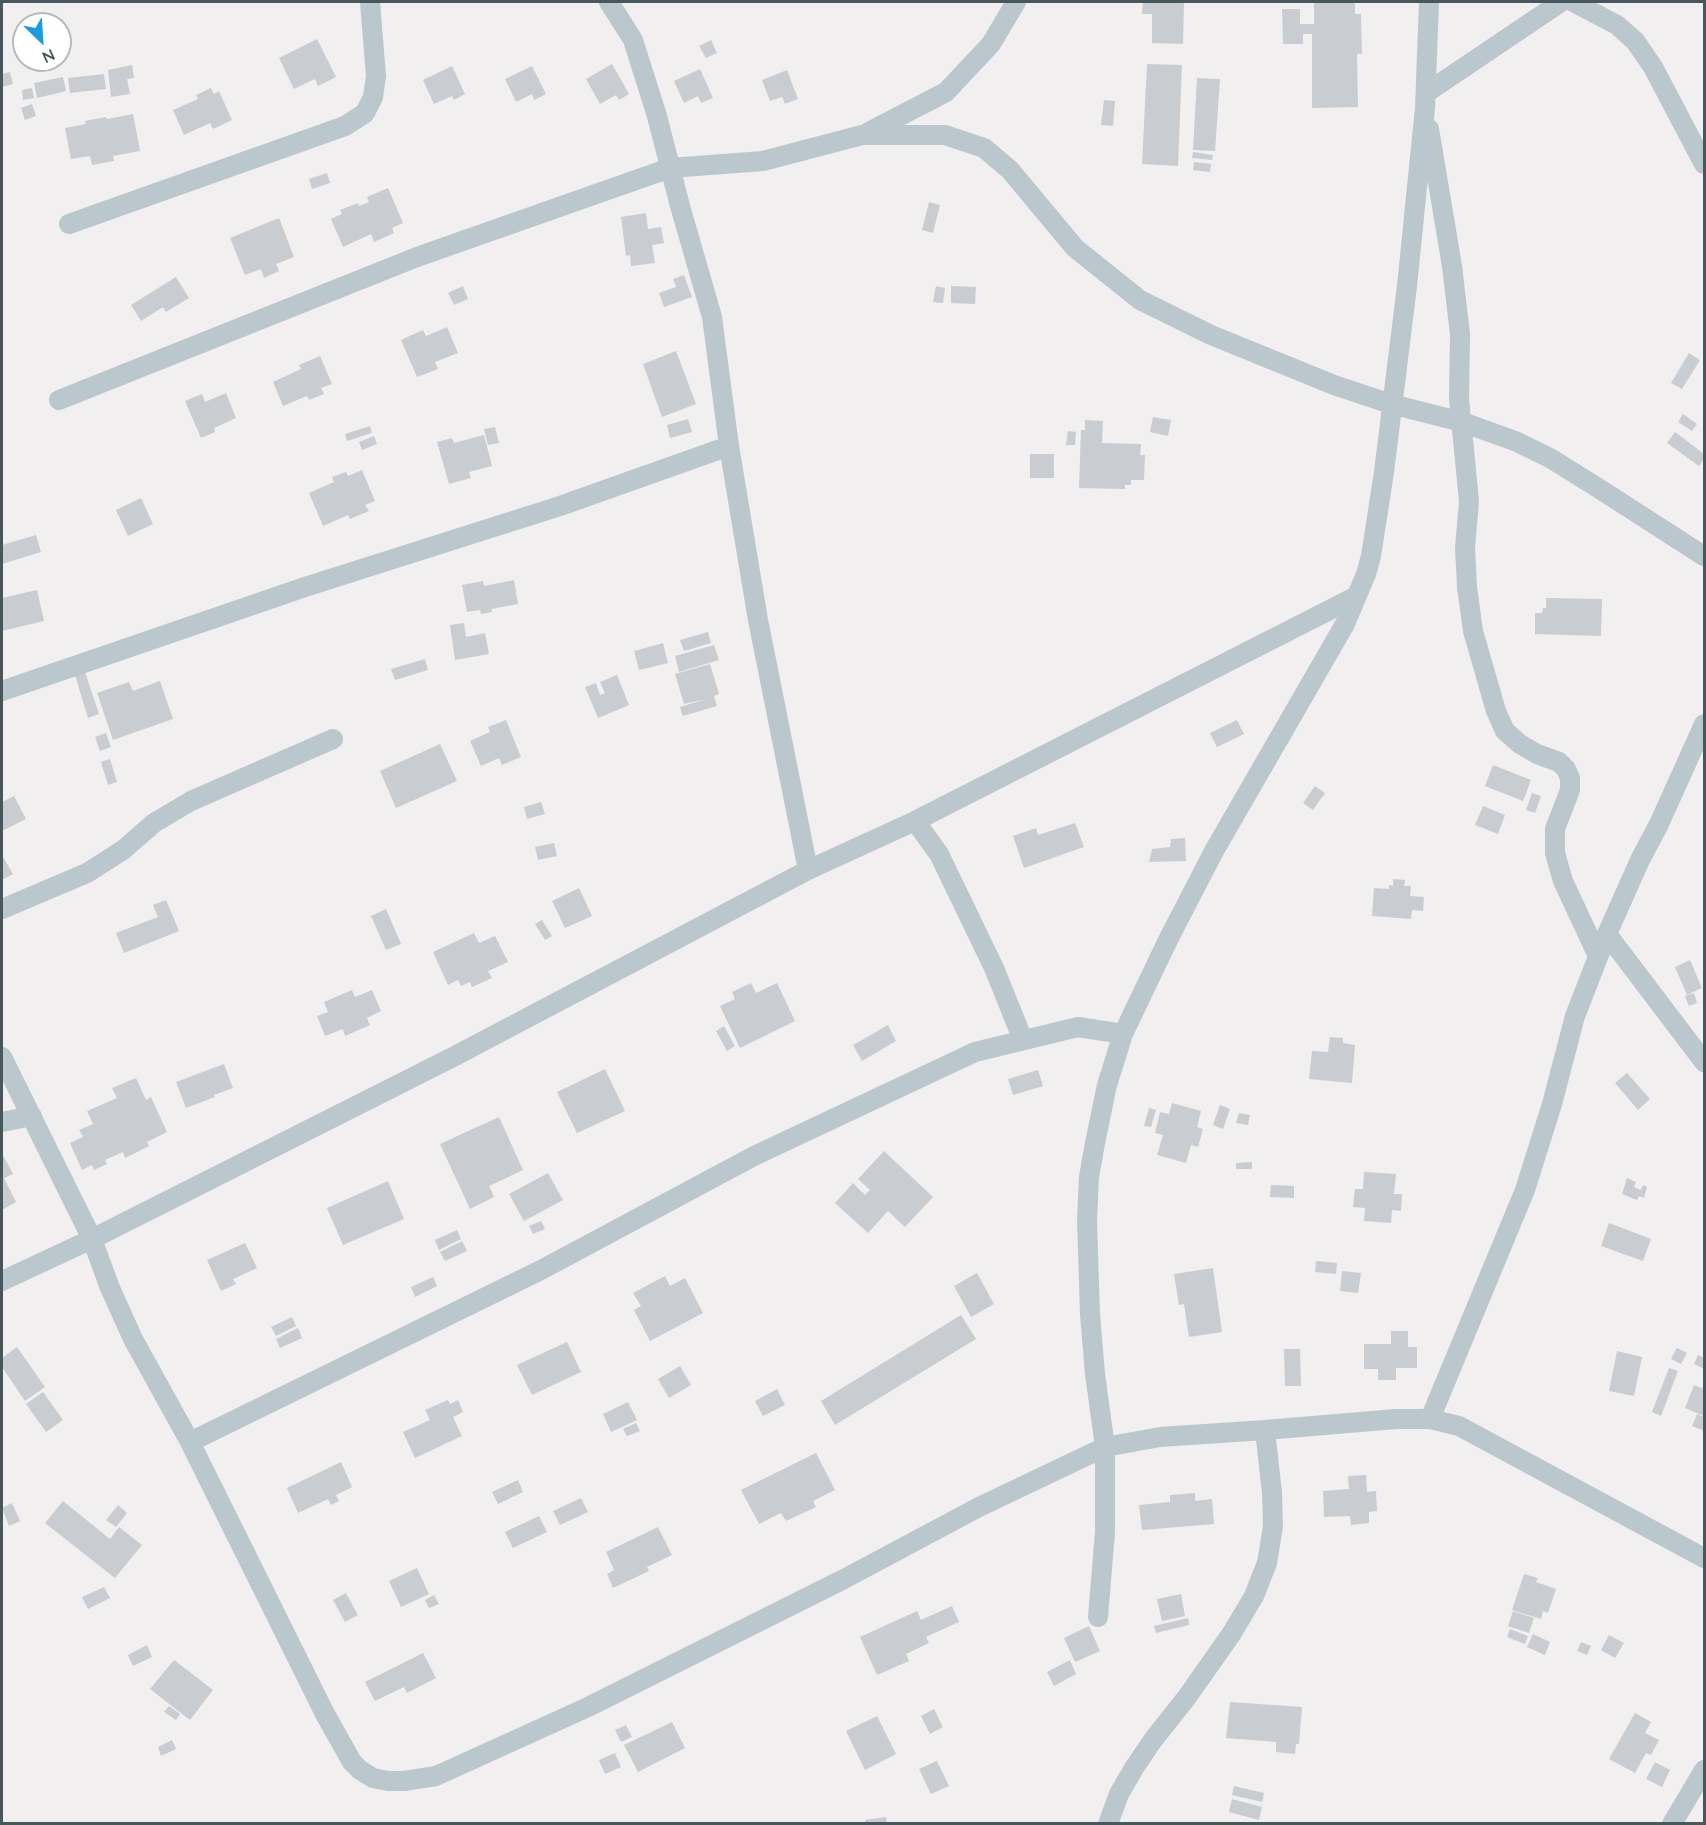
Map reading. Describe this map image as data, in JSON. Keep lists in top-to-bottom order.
{
  "north": "bottom right"
}
